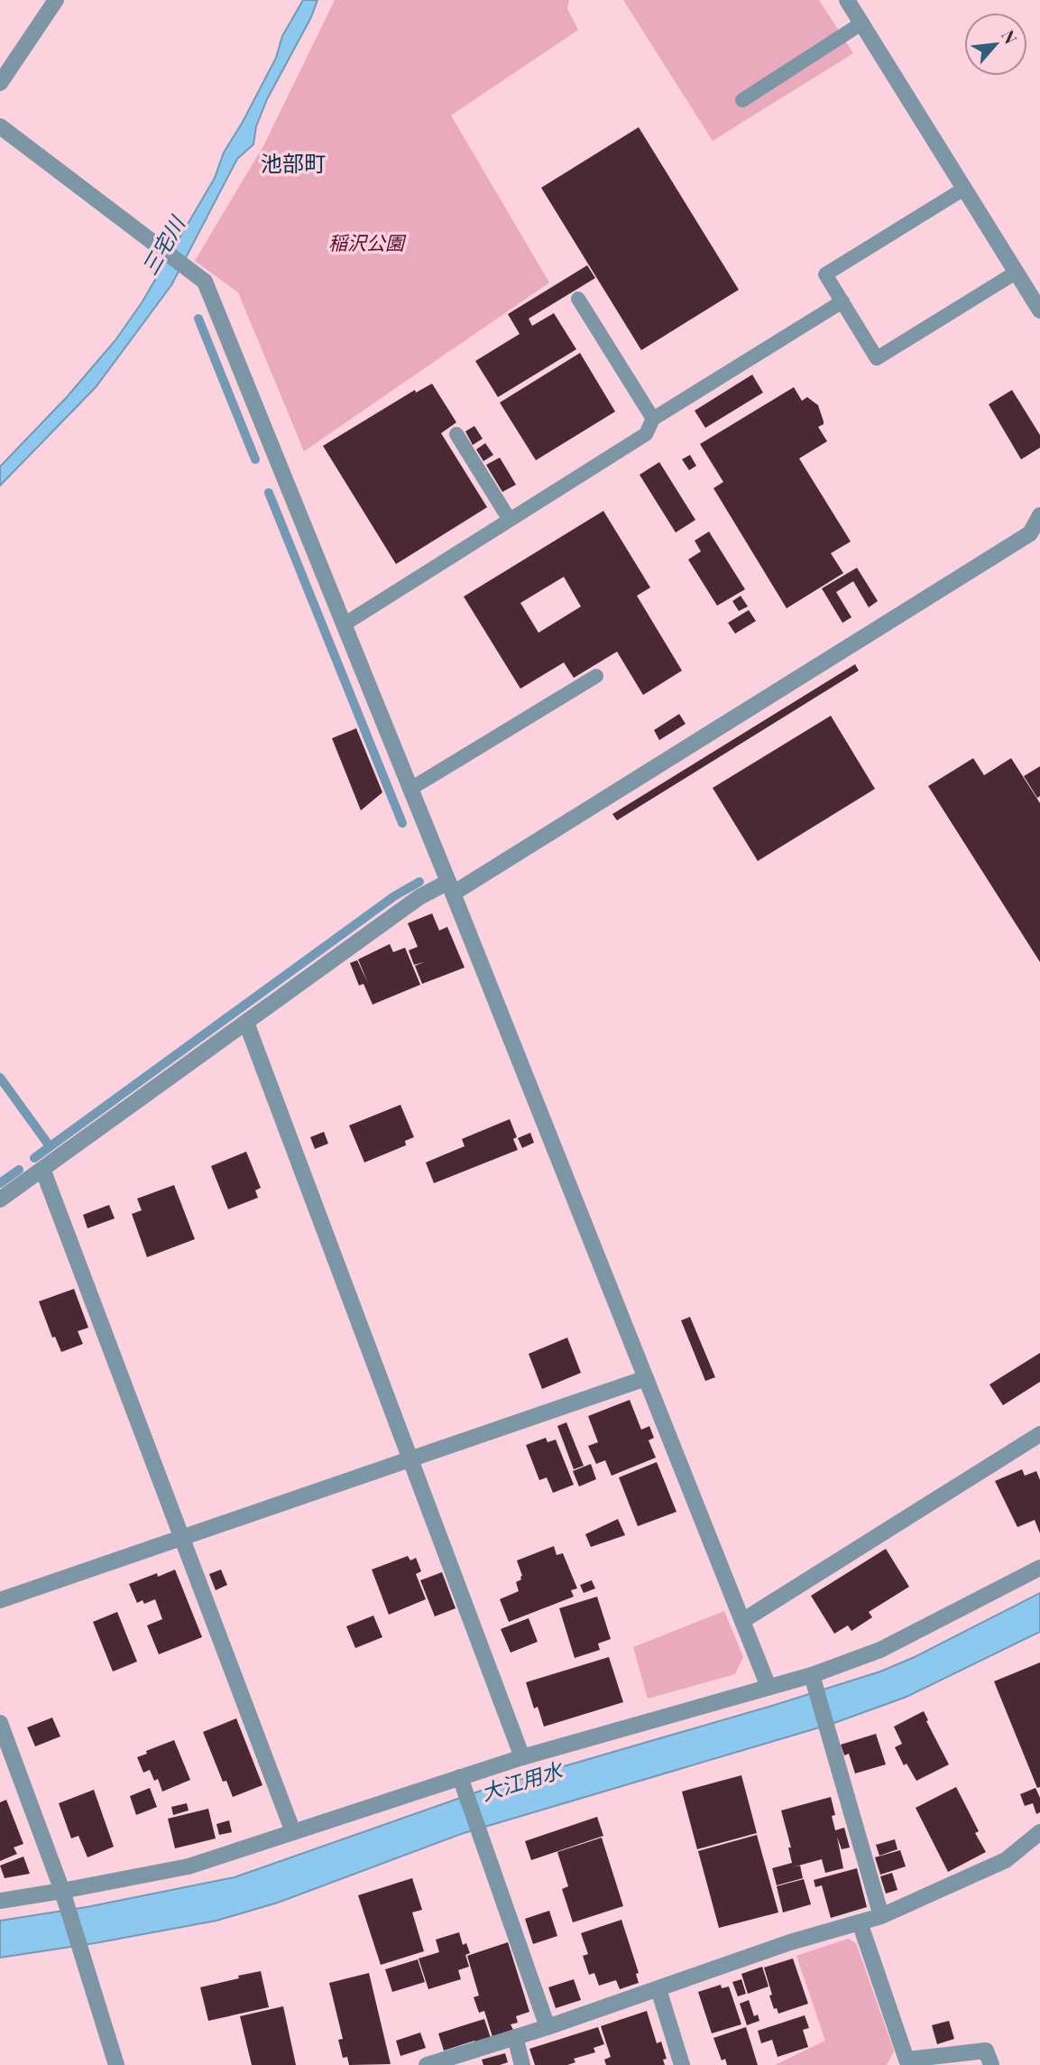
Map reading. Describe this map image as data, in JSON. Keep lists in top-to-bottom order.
{
  "districts": ["池部町"],
  "water": ["三宅川", "大江用水"],
  "parks": ["稲沢公園"],
  "north": "top right"
}
